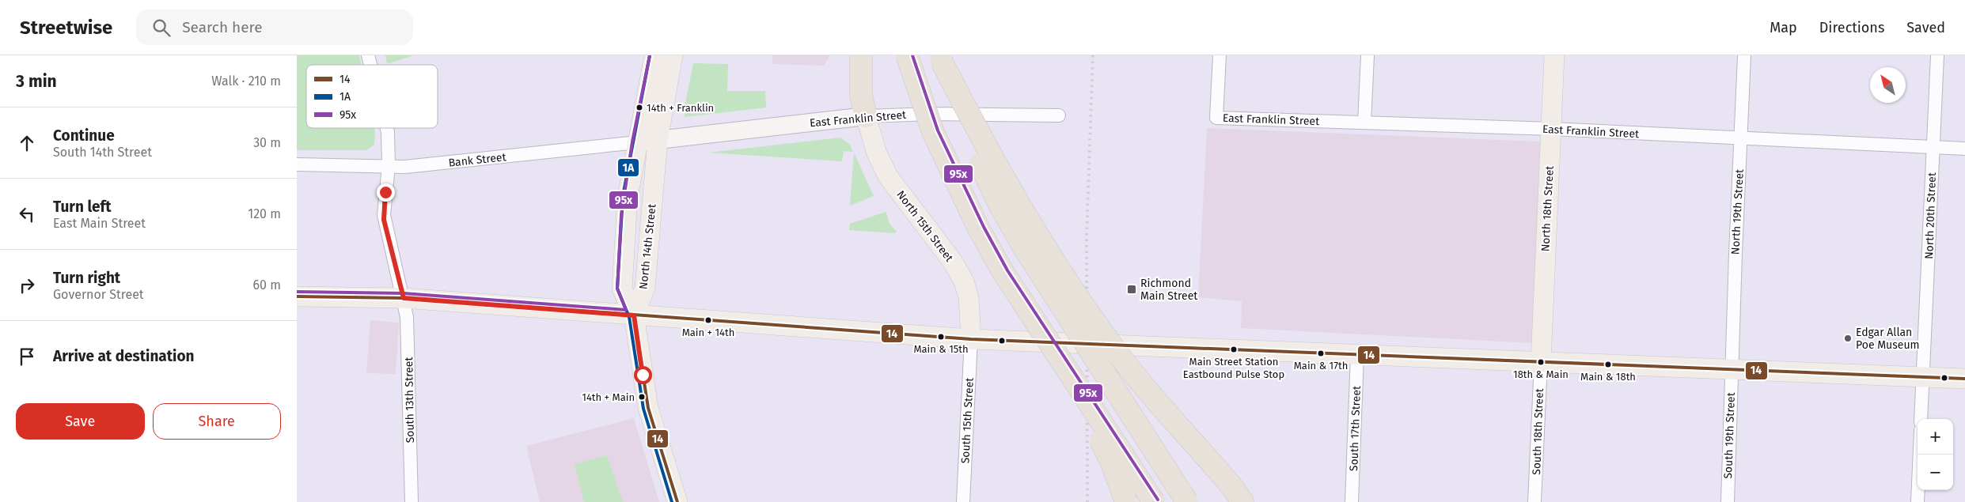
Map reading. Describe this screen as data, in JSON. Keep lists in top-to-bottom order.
{
  "streets": {
    "main road": [
      "East Franklin Street",
      "Bank Street",
      "North 18th Street",
      "North 15th Street",
      "North 14th Street"
    ],
    "street": [
      "North 19th Street",
      "North 20th Street",
      "South 13th Street",
      "South 15th Street",
      "South 17th Street",
      "South 18th Street",
      "South 19th Street"
    ]
  },
  "crossings": [
    ["East Franklin Street", "Bank Street"],
    ["East Franklin Street", "North 18th Street"],
    ["East Franklin Street", "North 19th Street"],
    ["East Franklin Street", "North 20th Street"],
    ["East Franklin Street", "North 15th Street"],
    ["East Franklin Street", "North 14th Street"],
    ["Bank Street", "North 14th Street"],
    ["Bank Street", "South 13th Street"],
    ["North 18th Street", "South 18th Street"],
    ["North 19th Street", "South 19th Street"],
    ["North 15th Street", "South 15th Street"]
  ],
  "places": {
    "other": [
      "14th + Franklin",
      "Main + 14th",
      "Main & 15th",
      "Edgar Allan Poe Museum",
      "Main Street Station Eastbound Pulse Stop",
      "Main & 17th",
      "18th & Main",
      "Main & 18th",
      "14th + Main"
    ],
    "transit": ["Richmond Main Street"]
  },
  "lines": ["transit line 1A", "transit line 95x", "transit line 14"],
  "legend": ["14", "1A", "95x"],
  "north": "top left",
  "page": {
    "header": "Streetwise",
    "search": "Search here",
    "nav": ["Map", "Directions", "Saved"],
    "heading": ["3 min", "Walk · 210 m"],
    "list": [
      ["Continue", "South 14th Street", "30 m"],
      ["Turn left", "East Main Street", "120 m"],
      ["Turn right", "Governor Street", "60 m"],
      "Arrive at destination"
    ],
    "buttons": ["Save", "Share"],
    "map_buttons": ["+", "−"]
  }
}
